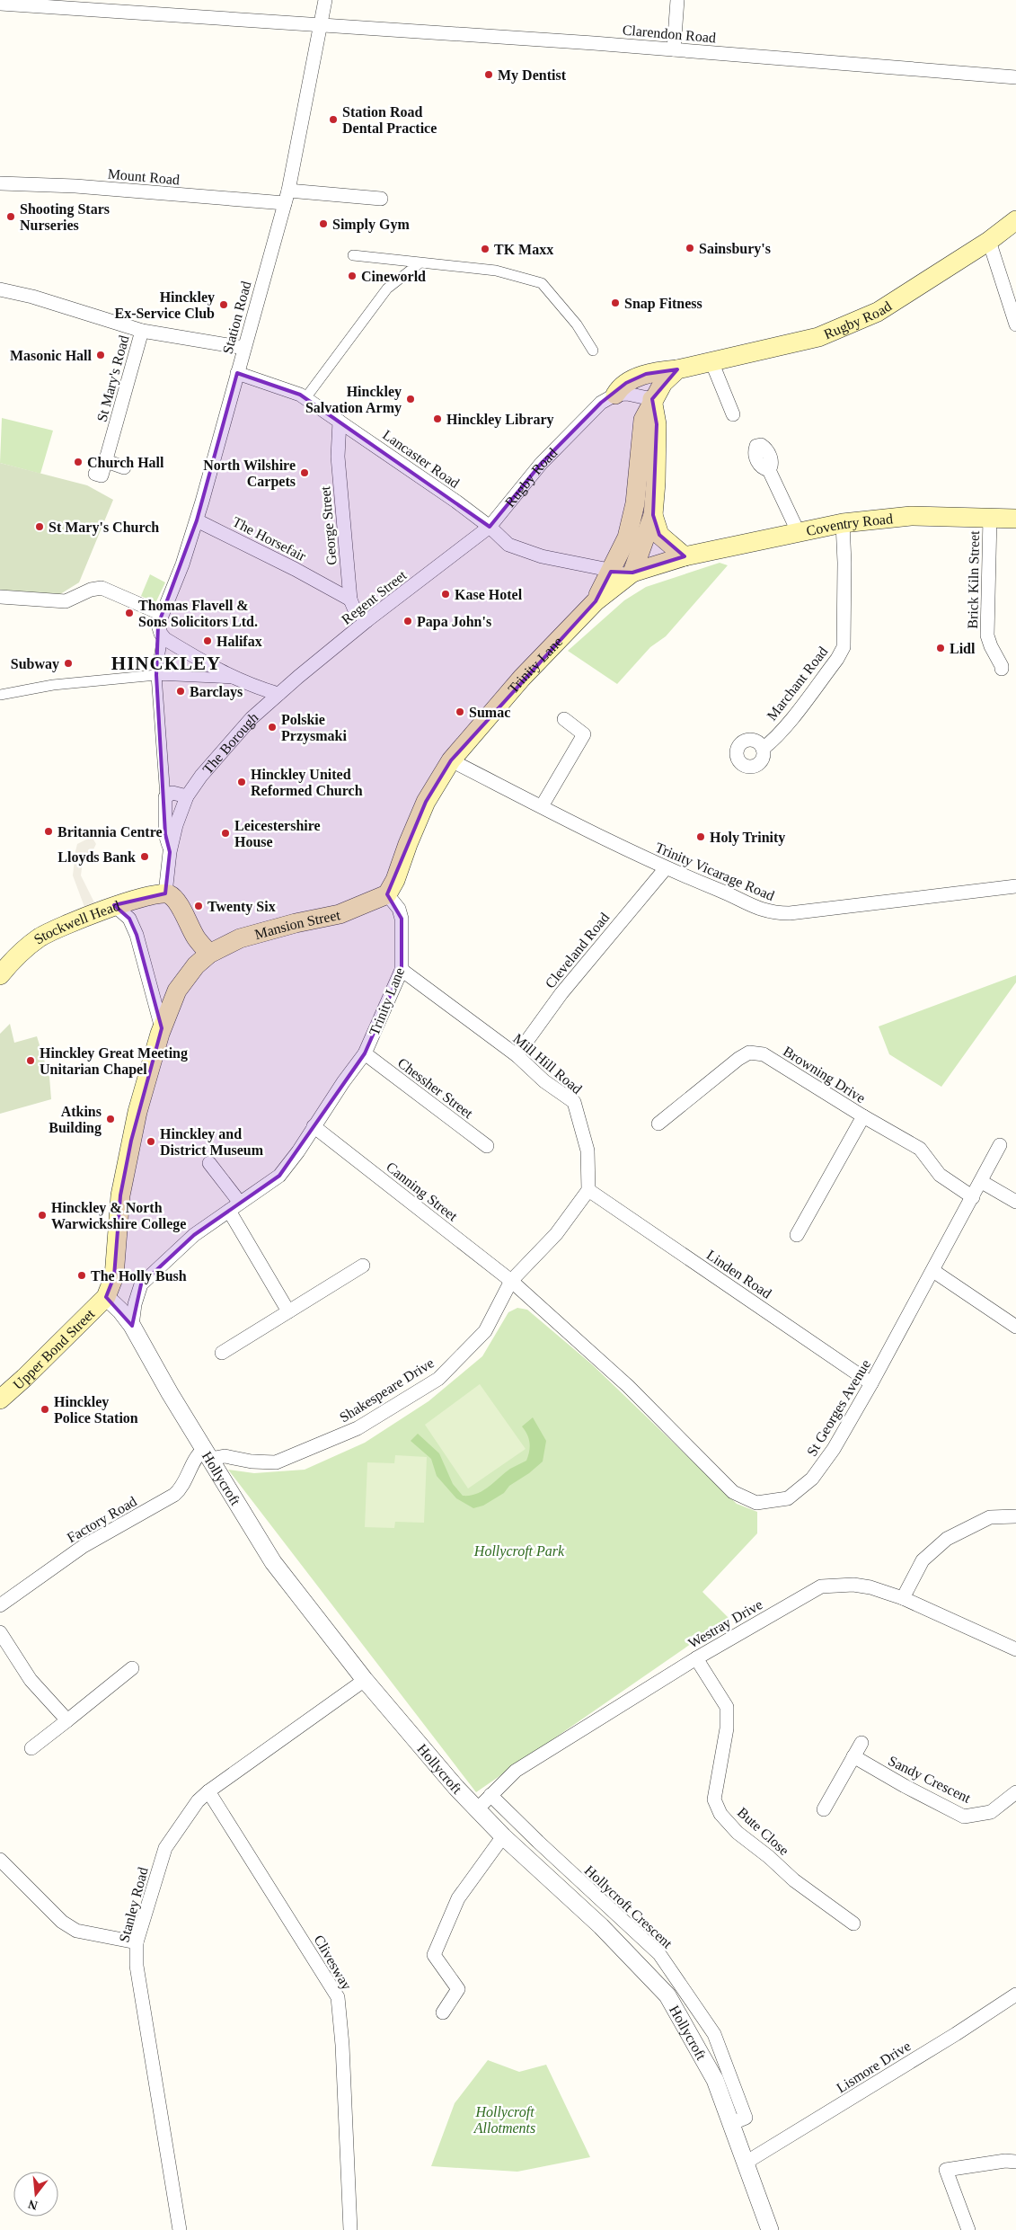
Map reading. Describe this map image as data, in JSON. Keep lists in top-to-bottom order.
{
  "streets": {
    "main road": [
      "Rugby Road",
      "Coventry Road",
      "Trinity Lane",
      "Stockwell Head",
      "Mansion Street",
      "Upper Bond Street"
    ],
    "street": [
      "Clarendon Road",
      "Mount Road",
      "Station Road",
      "St Mary's Road",
      "Lancaster Road",
      "George Street",
      "The Horsefair",
      "Brick Kiln Street",
      "Regent Street",
      "Marchant Road",
      "The Borough",
      "Trinity Vicarage Road",
      "Cleveland Road",
      "Mill Hill Road",
      "Browning Drive",
      "Chessher Street",
      "Canning Street",
      "Linden Road",
      "Shakespeare Drive",
      "St Georges Avenue",
      "Hollycroft",
      "Factory Road",
      "Westray Drive",
      "Sandy Crescent",
      "Bute Close",
      "Stanley Road",
      "Hollycroft Crescent",
      "Clivesway",
      "Lismore Drive"
    ]
  },
  "crossings": [
    ["Clarendon Road", "Station Road"],
    ["Mount Road", "Station Road"],
    ["Station Road", "St Mary's Road"],
    ["Station Road", "Lancaster Road"],
    ["Station Road", "The Horsefair"],
    ["Station Road", "The Borough"],
    ["Rugby Road", "Lancaster Road"],
    ["Rugby Road", "Coventry Road"],
    ["Rugby Road", "Regent Street"],
    ["Lancaster Road", "Coventry Road"],
    ["Lancaster Road", "George Street"],
    ["Lancaster Road", "Regent Street"],
    ["Coventry Road", "Brick Kiln Street"],
    ["Coventry Road", "Regent Street"],
    ["Coventry Road", "Trinity Lane"],
    ["Coventry Road", "Marchant Road"],
    ["George Street", "The Horsefair"],
    ["Regent Street", "The Borough"],
    ["Trinity Lane", "Trinity Vicarage Road"],
    ["Trinity Lane", "Mansion Street"],
    ["Trinity Lane", "Mill Hill Road"],
    ["Trinity Lane", "Chessher Street"],
    ["Trinity Lane", "Canning Street"],
    ["Trinity Lane", "Hollycroft"],
    ["The Borough", "Stockwell Head"],
    ["Trinity Vicarage Road", "Cleveland Road"],
    ["Mansion Street", "Upper Bond Street"],
    ["Mansion Street", "Hollycroft"],
    ["Cleveland Road", "Mill Hill Road"],
    ["Mill Hill Road", "Linden Road"],
    ["Browning Drive", "St Georges Avenue"],
    ["Canning Street", "Shakespeare Drive"],
    ["Canning Street", "St Georges Avenue"],
    ["Linden Road", "St Georges Avenue"],
    ["Upper Bond Street", "Hollycroft"],
    ["Shakespeare Drive", "St Georges Avenue"],
    ["Shakespeare Drive", "Hollycroft"],
    ["Shakespeare Drive", "Factory Road"],
    ["Hollycroft", "Factory Road"],
    ["Hollycroft", "Westray Drive"],
    ["Hollycroft", "Stanley Road"],
    ["Hollycroft", "Hollycroft Crescent"],
    ["Hollycroft", "Lismore Drive"],
    ["Westray Drive", "Bute Close"],
    ["Westray Drive", "Hollycroft Crescent"],
    ["Stanley Road", "Clivesway"]
  ],
  "districts": ["HINCKLEY"],
  "parks": ["Hollycroft Park", "Hollycroft Allotments"],
  "places": [
    "My Dentist",
    "Station Road Dental Practice",
    "Shooting Stars Nurseries",
    "Simply Gym",
    "Sainsbury's",
    "TK Maxx",
    "Cineworld",
    "Snap Fitness",
    "Hinckley Ex-Service Club",
    "Masonic Hall",
    "Hinckley Salvation Army",
    "Hinckley Library",
    "Church Hall",
    "North Wilshire Carpets",
    "St Mary's Church",
    "Kase Hotel",
    "Thomas Flavell & Sons Solicitors Ltd.",
    "Papa John's",
    "Halifax",
    "Lidl",
    "Subway",
    "Barclays",
    "Sumac",
    "Polskie Przysmaki",
    "Hinckley United Reformed Church",
    "Britannia Centre",
    "Leicestershire House",
    "Holy Trinity",
    "Lloyds Bank",
    "Twenty Six",
    "Hinckley Great Meeting Unitarian Chapel",
    "Atkins Building",
    "Hinckley and District Museum",
    "Hinckley & North Warwickshire College",
    "The Holly Bush",
    "Hinckley Police Station"
  ],
  "north": "bottom"
}
